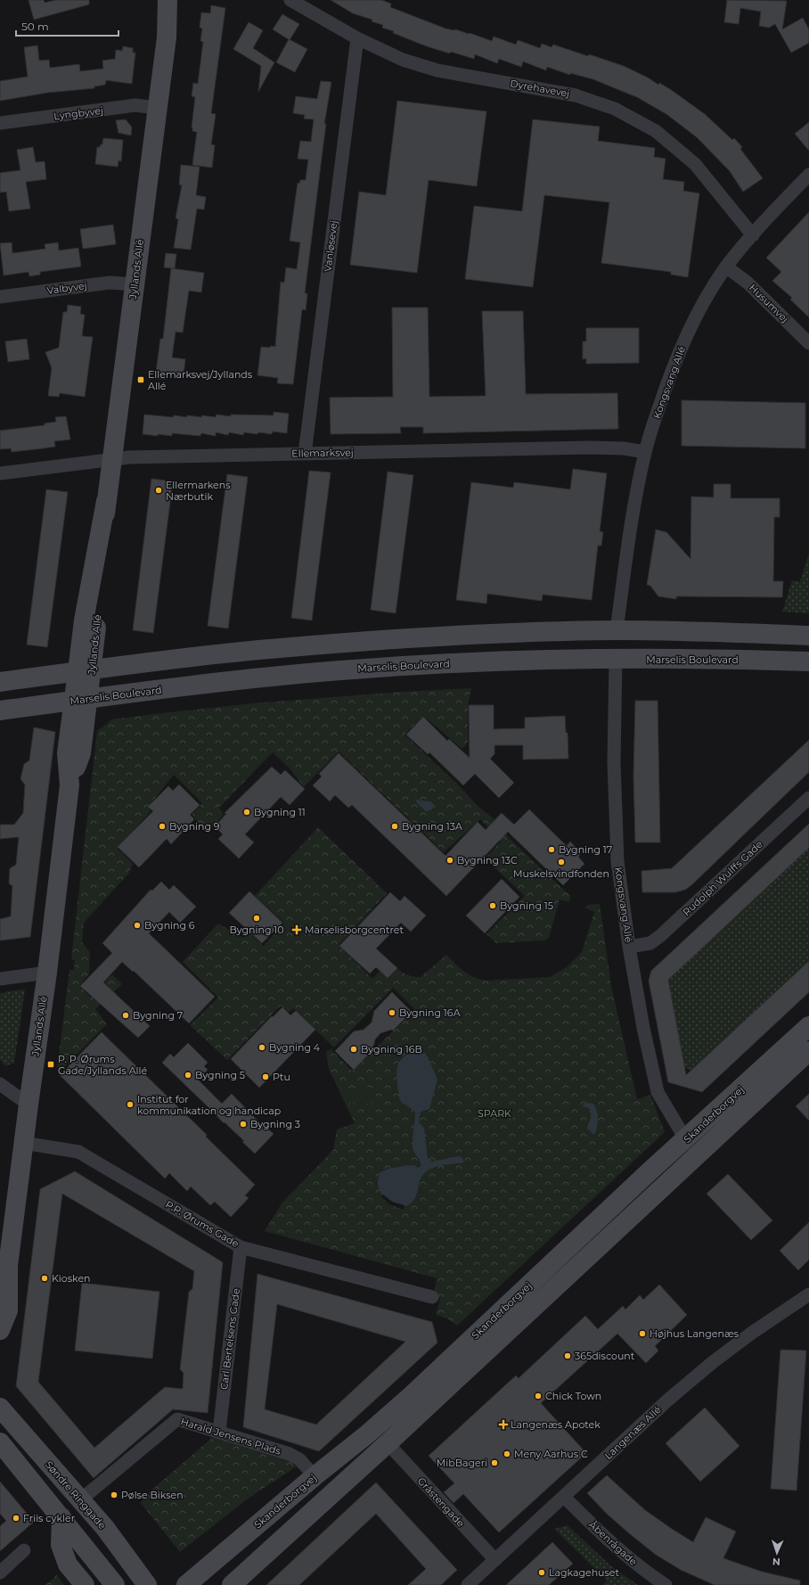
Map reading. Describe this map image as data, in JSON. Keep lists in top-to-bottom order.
{
  "streets": {
    "street": [
      "Dyrehavevej",
      "Lyngbyvej",
      "Vanløsevej",
      "Jyllands Allé",
      "Valbyvej",
      "Husumvej",
      "Kongsvang Allé",
      "Ellemarksvej",
      "Marselis Boulevard",
      "Rudolph Wulffs Gade",
      "Skanderborgvej",
      "P.P. Ørums Gade",
      "Carl Bertelsens Gade",
      "Langenæs Allé",
      "Harald Jensens Plads",
      "Søndre Ringgade",
      "Gråstengade",
      "Åbenrågade"
    ]
  },
  "crossings": [
    ["Dyrehavevej", "Vanløsevej"],
    ["Dyrehavevej", "Kongsvang Allé"],
    ["Lyngbyvej", "Jyllands Allé"],
    ["Vanløsevej", "Ellemarksvej"],
    ["Jyllands Allé", "Valbyvej"],
    ["Jyllands Allé", "Ellemarksvej"],
    ["Jyllands Allé", "Marselis Boulevard"],
    ["Jyllands Allé", "P.P. Ørums Gade"],
    ["Husumvej", "Kongsvang Allé"],
    ["Kongsvang Allé", "Ellemarksvej"],
    ["Kongsvang Allé", "Marselis Boulevard"],
    ["Kongsvang Allé", "Rudolph Wulffs Gade"],
    ["Kongsvang Allé", "Skanderborgvej"],
    ["Skanderborgvej", "Harald Jensens Plads"],
    ["Skanderborgvej", "Gråstengade"],
    ["P.P. Ørums Gade", "Carl Bertelsens Gade"],
    ["Carl Bertelsens Gade", "Harald Jensens Plads"],
    ["Langenæs Allé", "Gråstengade"],
    ["Langenæs Allé", "Åbenrågade"],
    ["Harald Jensens Plads", "Søndre Ringgade"]
  ],
  "parks": ["SPARK"],
  "places": {
    "transit": ["Ellemarksvej/Jyllands Allé", "P. P. Ørums Gade/Jyllands Allé"],
    "other": [
      "Ellermarkens Nærbutik",
      "Bygning 11",
      "Bygning 9",
      "Bygning 13A",
      "Bygning 17",
      "Bygning 13C",
      "Muskelsvindfonden",
      "Bygning 15",
      "Bygning 10",
      "Bygning 6",
      "Bygning 16A",
      "Bygning 7",
      "Bygning 4",
      "Bygning 16B",
      "Bygning 5",
      "Ptu",
      "Institut for kommunikation og handicap",
      "Bygning 3",
      "Kiosken",
      "Højhus Langenæs",
      "365discount",
      "Chick Town",
      "Meny Aarhus C",
      "MibBageri",
      "Pølse Biksen",
      "Friis cykler",
      "Lagkagehuset"
    ],
    "health": ["Marselisborgcentret", "Langenæs Apotek"]
  },
  "scale_bar": "50 m",
  "north": "bottom"
}
